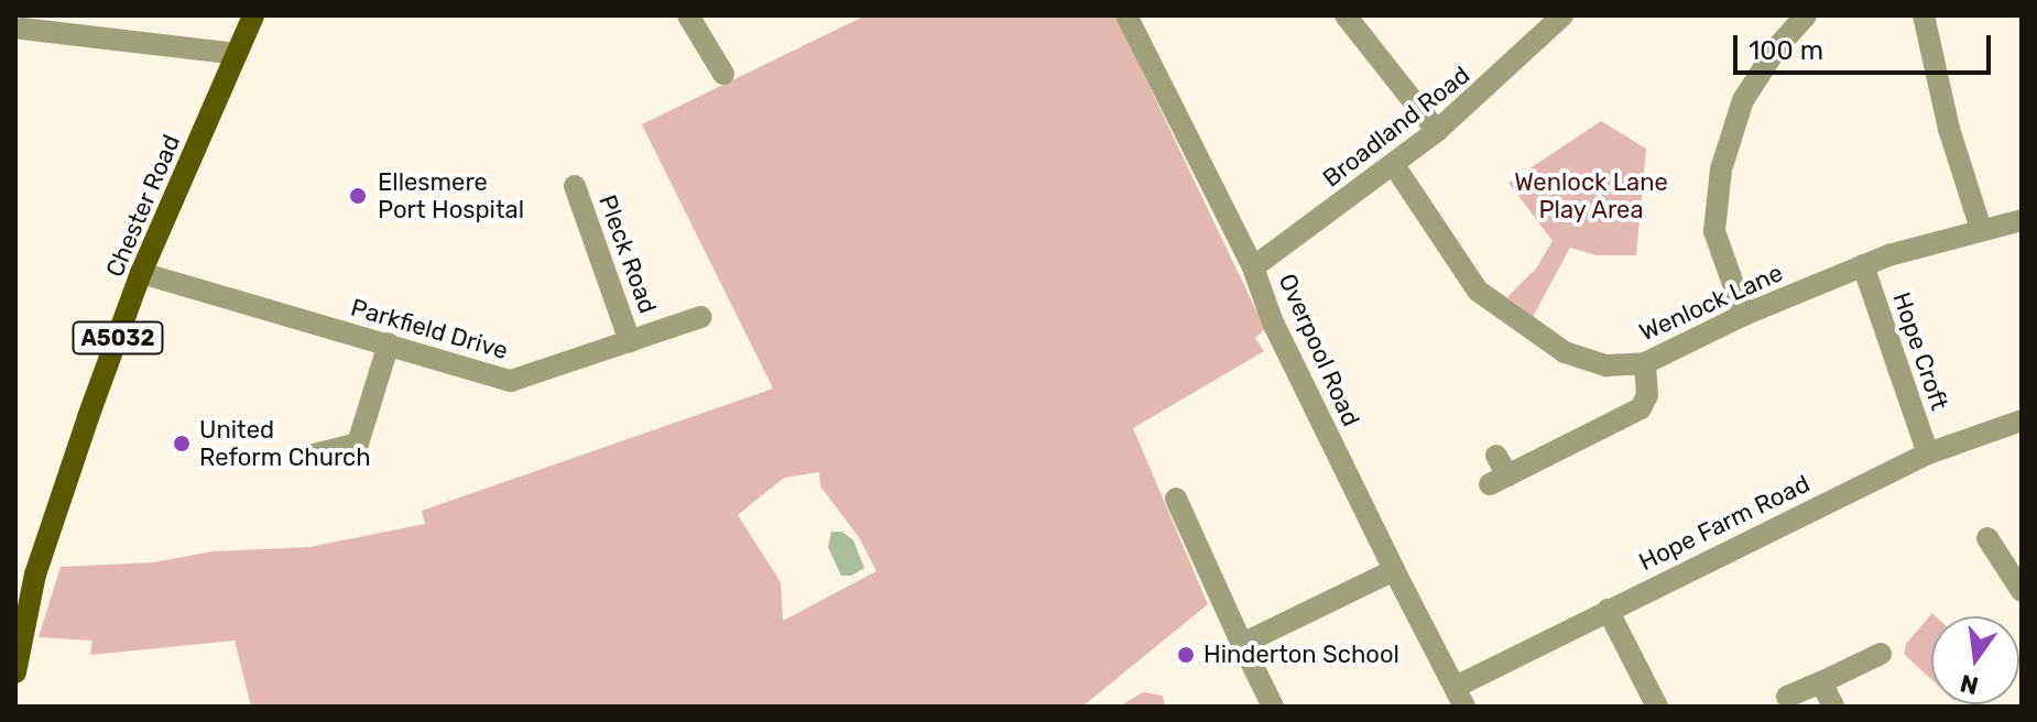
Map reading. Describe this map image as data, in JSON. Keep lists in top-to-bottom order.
{
  "streets": {
    "main road": ["Chester Road", "A5032"],
    "street": [
      "Broadland Road",
      "Pleck Road",
      "Wenlock Lane",
      "Parkfield Drive",
      "Overpool Road",
      "Hope Croft",
      "Hope Farm Road"
    ]
  },
  "crossings": [
    ["Broadland Road", "Wenlock Lane"],
    ["Broadland Road", "Overpool Road"],
    ["Chester Road", "Parkfield Drive"],
    ["Pleck Road", "Parkfield Drive"],
    ["Wenlock Lane", "Hope Croft"],
    ["Overpool Road", "Hope Farm Road"],
    ["Hope Croft", "Hope Farm Road"]
  ],
  "parks": ["Wenlock Lane Play Area"],
  "places": ["Ellesmere Port Hospital", "United Reform Church", "Hinderton School"],
  "scale_bar": "100 m",
  "north": "bottom"
}
